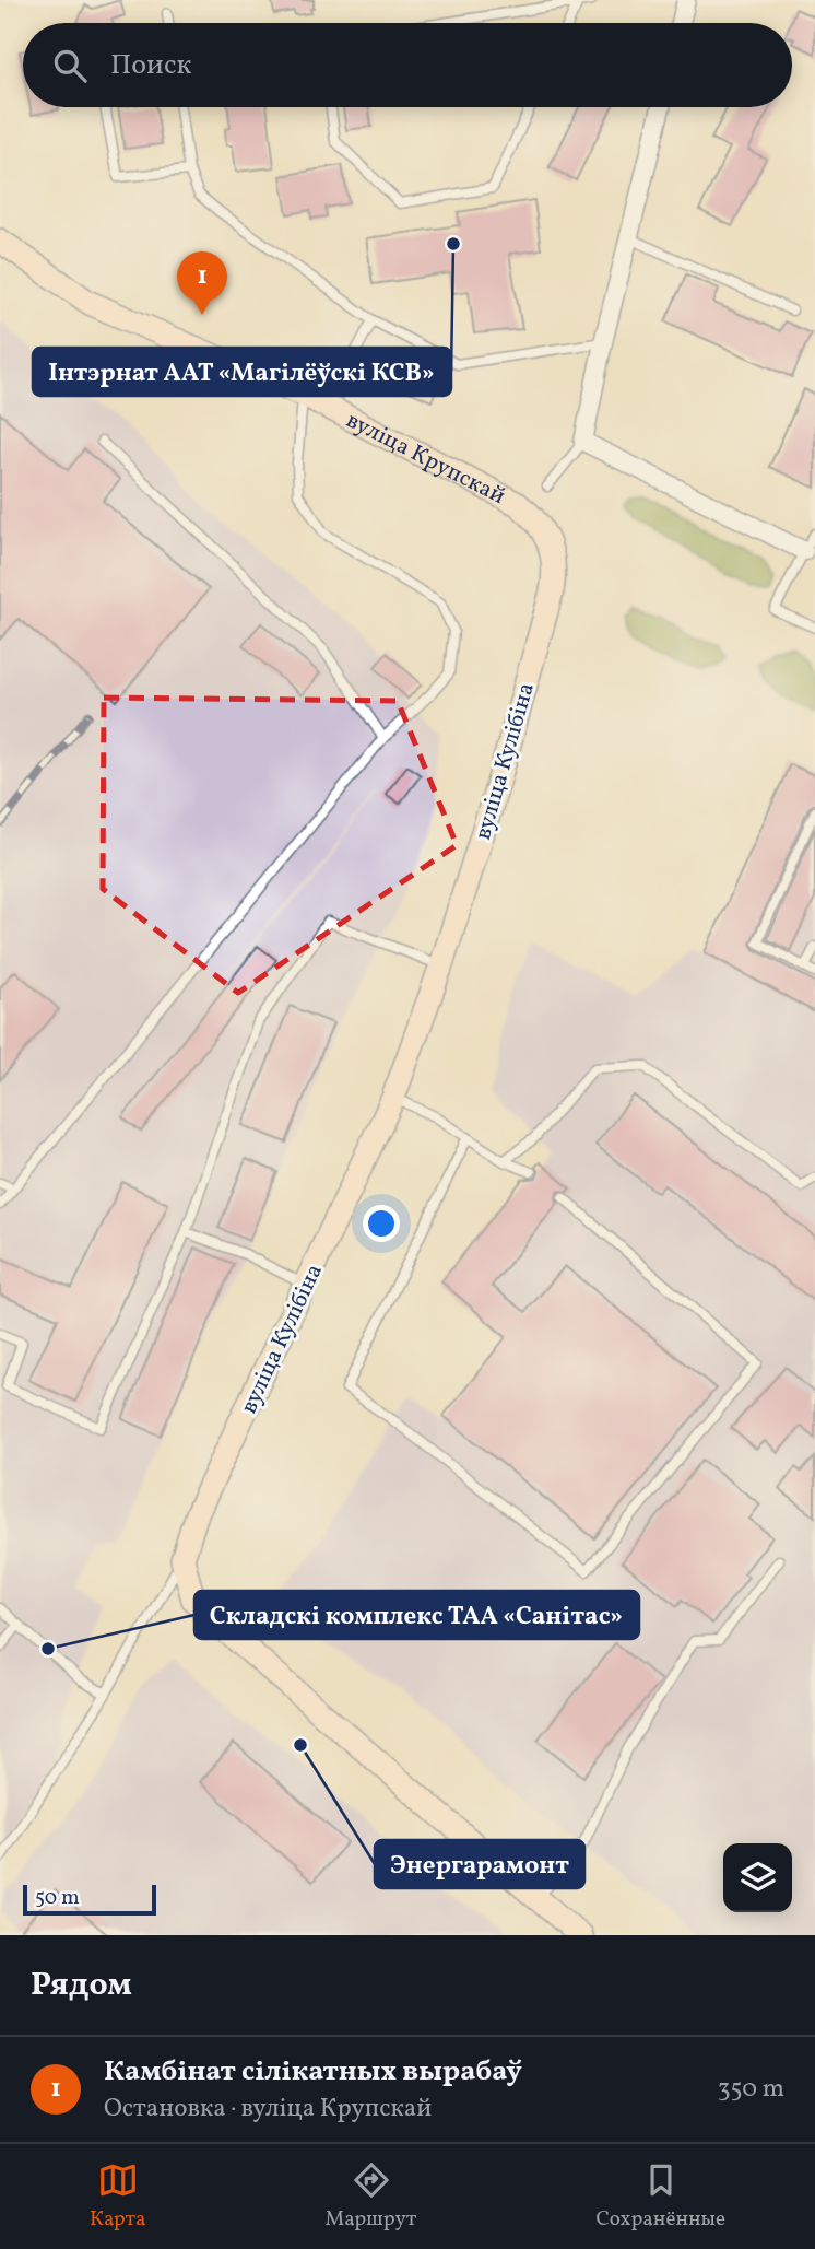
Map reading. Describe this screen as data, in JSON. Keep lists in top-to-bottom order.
{
  "streets": {
    "main road": ["вуліца Крупскай", "вуліца Кулібіна"]
  },
  "crossings": [
    ["вуліца Крупскай", "вуліца Кулібіна"]
  ],
  "places": ["Інтэрнат ААТ «Магілёўскі КСВ»", "Складскі комплекс ТАА «Санітас»", "Энергарамонт"],
  "scale_bar": "50 m",
  "page": {
    "search": "Поиск",
    "pins": "1",
    "scale": "50 m",
    "heading": "Рядом",
    "list": [
      {
        "mark": "1",
        "name": "Камбінат сілікатных вырабаў",
        "note": "Остановка · вуліца Крупскай",
        "value": "350 m"
      }
    ],
    "nav": ["Карта", "Маршрут", "Сохранённые"]
  }
}
